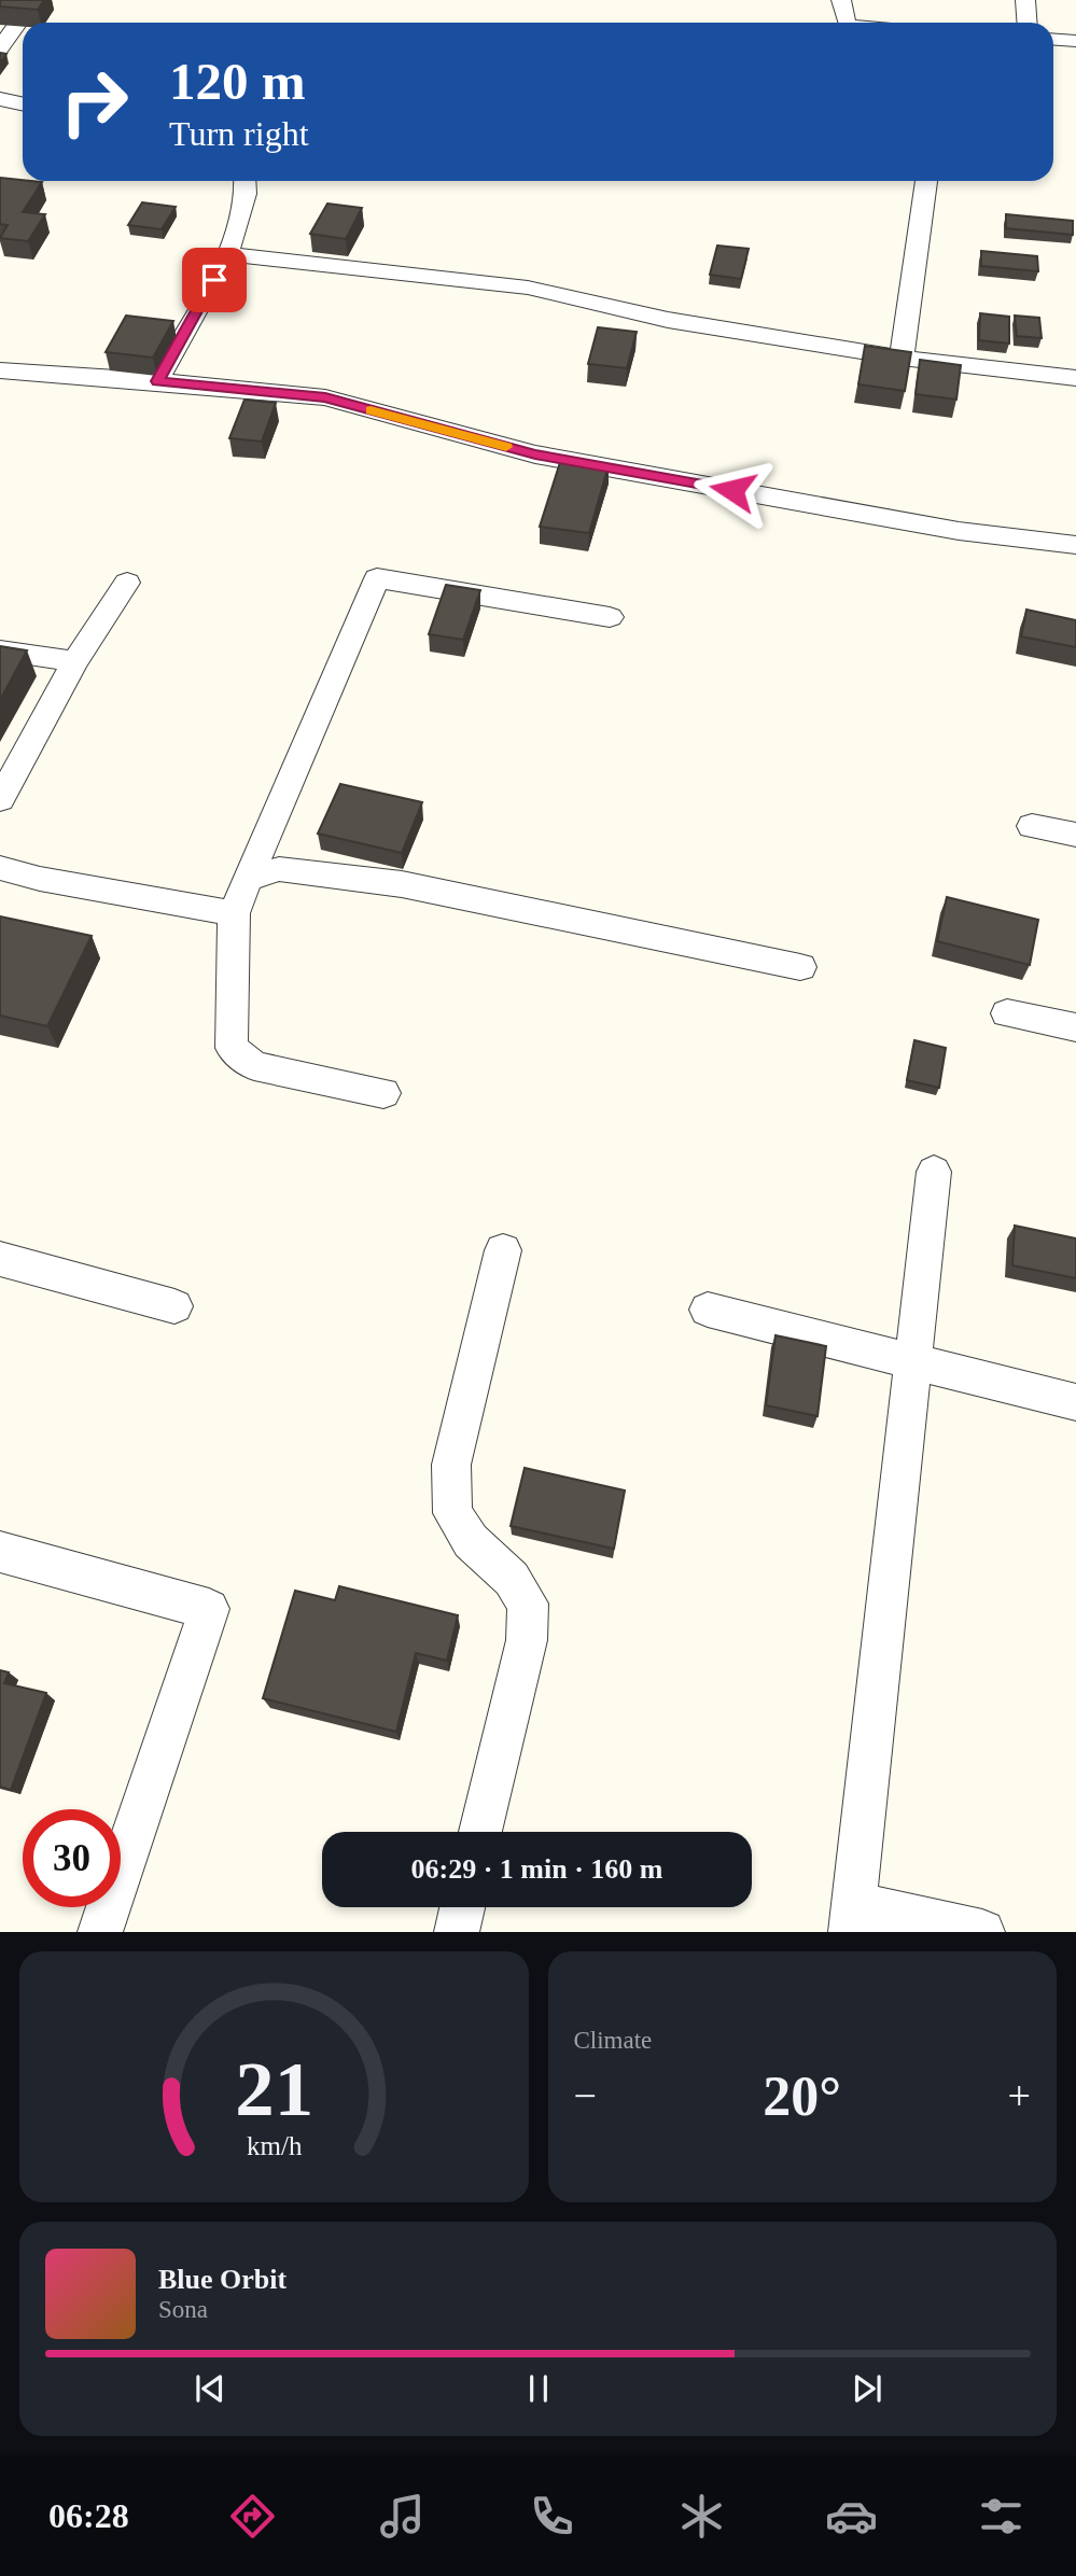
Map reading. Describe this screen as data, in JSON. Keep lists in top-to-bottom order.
{
  "page": {
    "turn": ["120 m", "Turn right"],
    "limit": "30",
    "trip": "06:29 · 1 min · 160 m",
    "tile": "Climate",
    "heat": ["−", "20°", "+"],
    "song": ["Blue Orbit", "Sona"],
    "tabs": "06:28",
    "gauge": ["21", "km/h"]
  }
}
